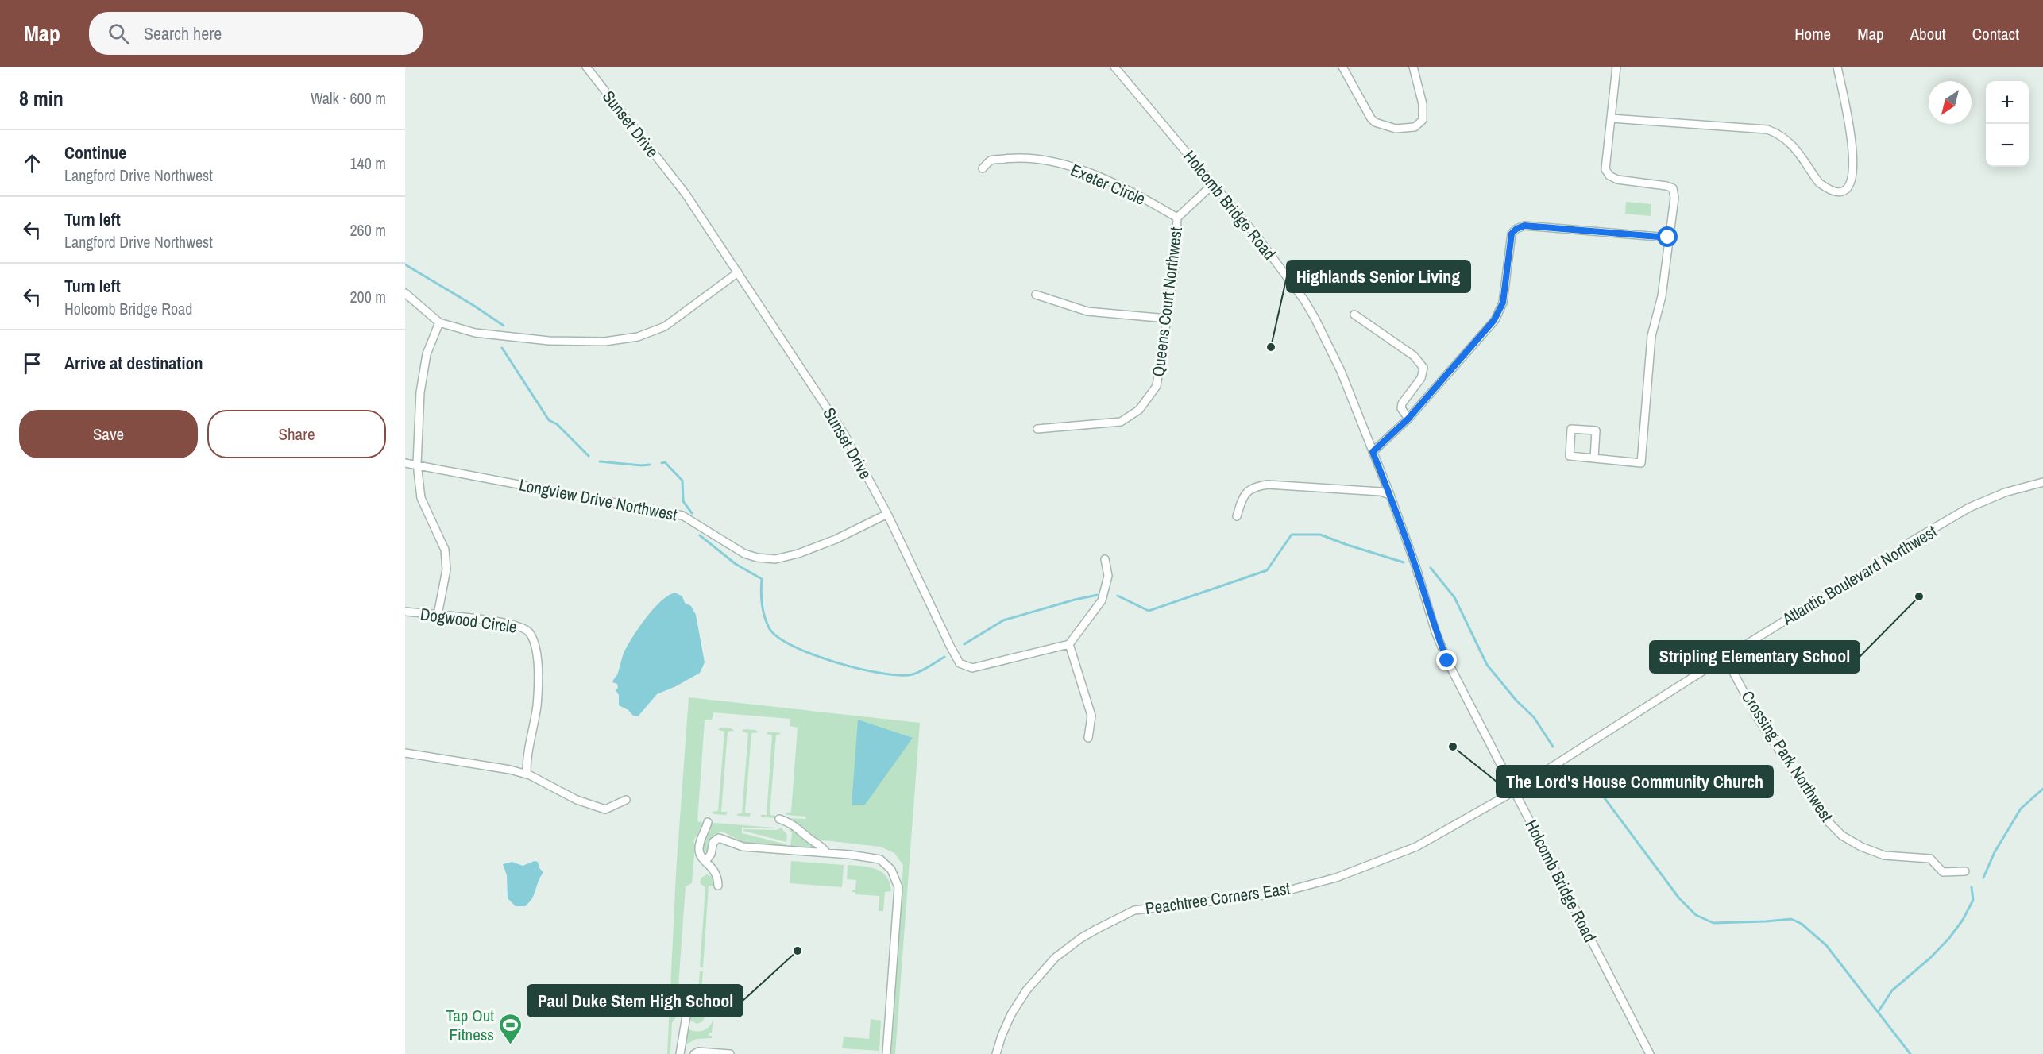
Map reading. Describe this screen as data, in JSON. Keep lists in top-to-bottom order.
{
  "streets": {
    "street": [
      "Sunset Drive",
      "Exeter Circle",
      "Holcomb Bridge Road",
      "Queens Court Northwest",
      "Longview Drive Northwest",
      "Atlantic Boulevard Northwest",
      "Dogwood Circle",
      "Crossing Park Northwest",
      "Peachtree Corners East"
    ]
  },
  "crossings": [
    ["Sunset Drive", "Longview Drive Northwest"],
    ["Exeter Circle", "Queens Court Northwest"],
    ["Holcomb Bridge Road", "Queens Court Northwest"],
    ["Holcomb Bridge Road", "Atlantic Boulevard Northwest"],
    ["Holcomb Bridge Road", "Peachtree Corners East"],
    ["Atlantic Boulevard Northwest", "Crossing Park Northwest"],
    ["Atlantic Boulevard Northwest", "Peachtree Corners East"]
  ],
  "places": {
    "other": [
      "Highlands Senior Living",
      "Stripling Elementary School",
      "The Lord's House Community Church",
      "Paul Duke Stem High School"
    ],
    "sports": ["Tap Out Fitness"]
  },
  "north": "bottom left",
  "page": {
    "header": "Map",
    "search": "Search here",
    "nav": [
      "Home",
      "Map",
      "About",
      "Contact"
    ],
    "heading": ["8 min", "Walk · 600 m"],
    "map_buttons": ["+", "−"],
    "list": [
      ["Continue", "Langford Drive Northwest", "140 m"],
      ["Turn left", "Langford Drive Northwest", "260 m"],
      ["Turn left", "Holcomb Bridge Road", "200 m"],
      "Arrive at destination"
    ],
    "buttons": ["Save", "Share"]
  }
}
